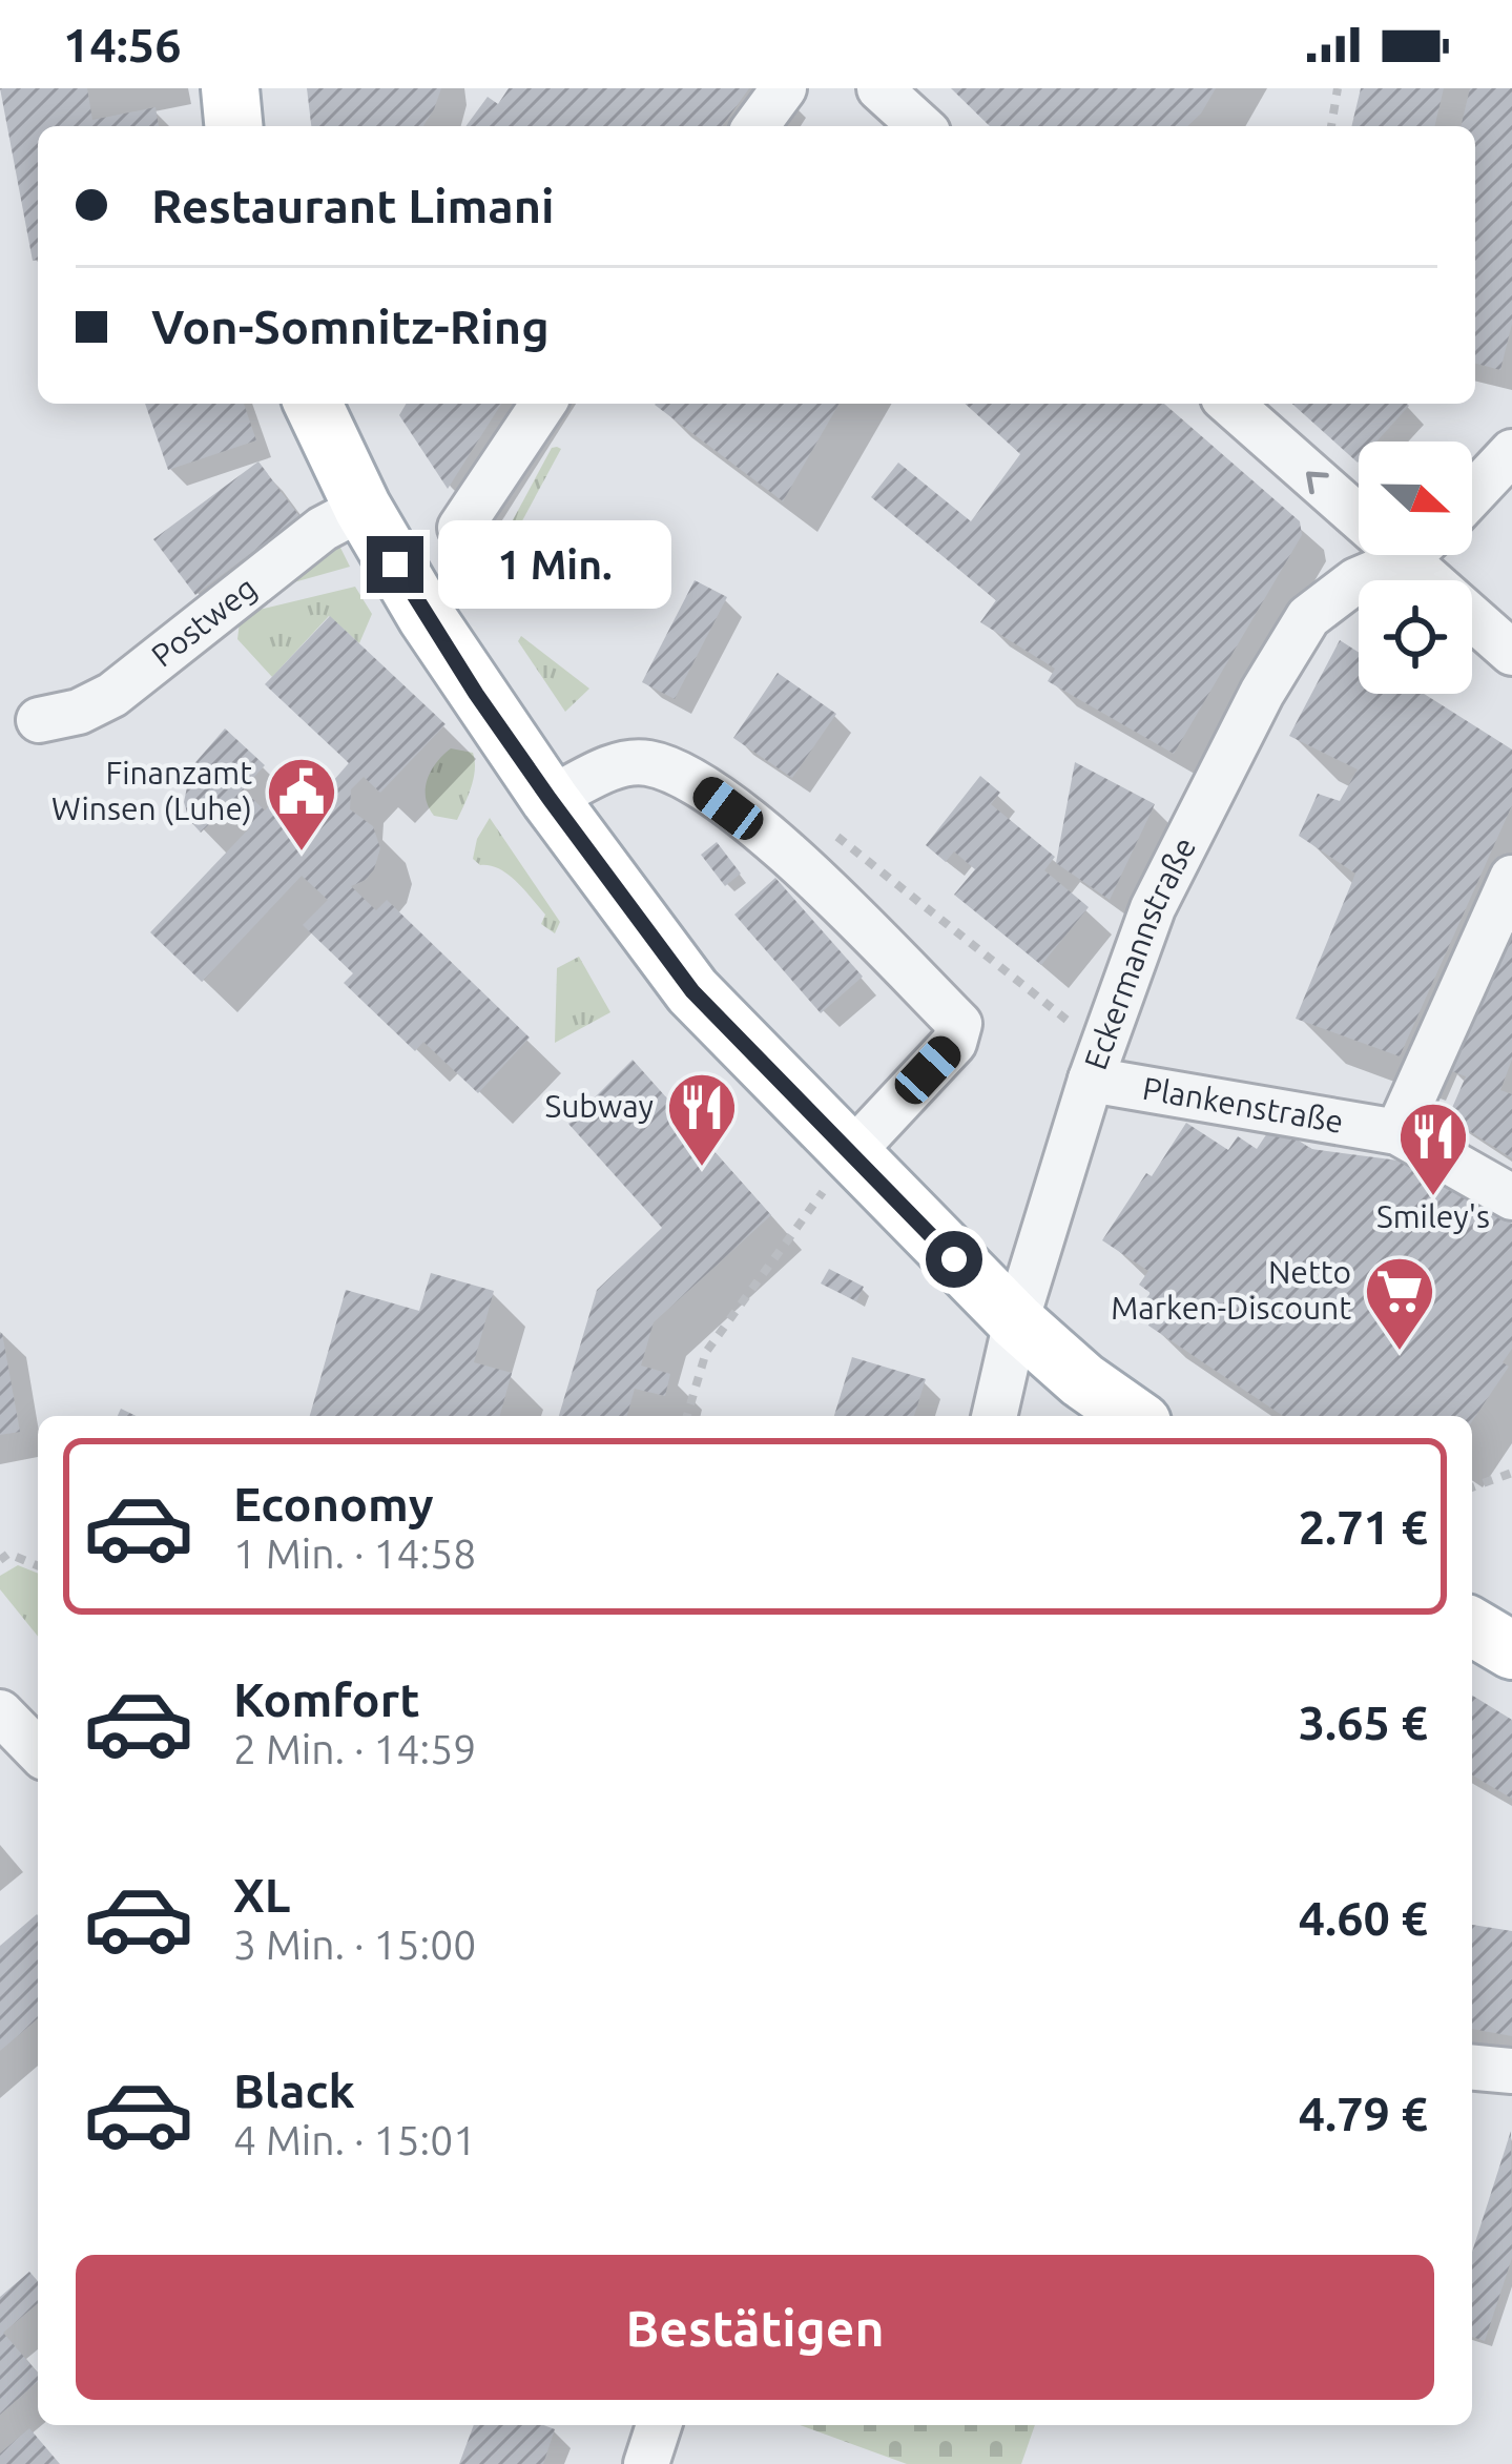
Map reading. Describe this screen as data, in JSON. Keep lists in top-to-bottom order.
{
  "streets": {
    "street": ["Postweg", "Eckermannstraße", "Plankenstraße"]
  },
  "crossings": [
    ["Eckermannstraße", "Plankenstraße"]
  ],
  "places": {
    "public building": ["Finanzamt Winsen (Luhe)"],
    "restaurant": ["Subway", "Smiley's"],
    "supermarket": ["Netto Marken-Discount"]
  },
  "north": "right",
  "page": {
    "status": "14:56",
    "banner": ["Restaurant Limani", "Von-Somnitz-Ring"],
    "bubble": "1 Min.",
    "list": [
      {
        "name": "Economy",
        "note": "1 Min. · 14:58",
        "value": "2.71 €"
      },
      {
        "name": "Komfort",
        "note": "2 Min. · 14:59",
        "value": "3.65 €"
      },
      {
        "name": "XL",
        "note": "3 Min. · 15:00",
        "value": "4.60 €"
      },
      {
        "name": "Black",
        "note": "4 Min. · 15:01",
        "value": "4.79 €"
      }
    ],
    "buttons": "Bestätigen"
  }
}
